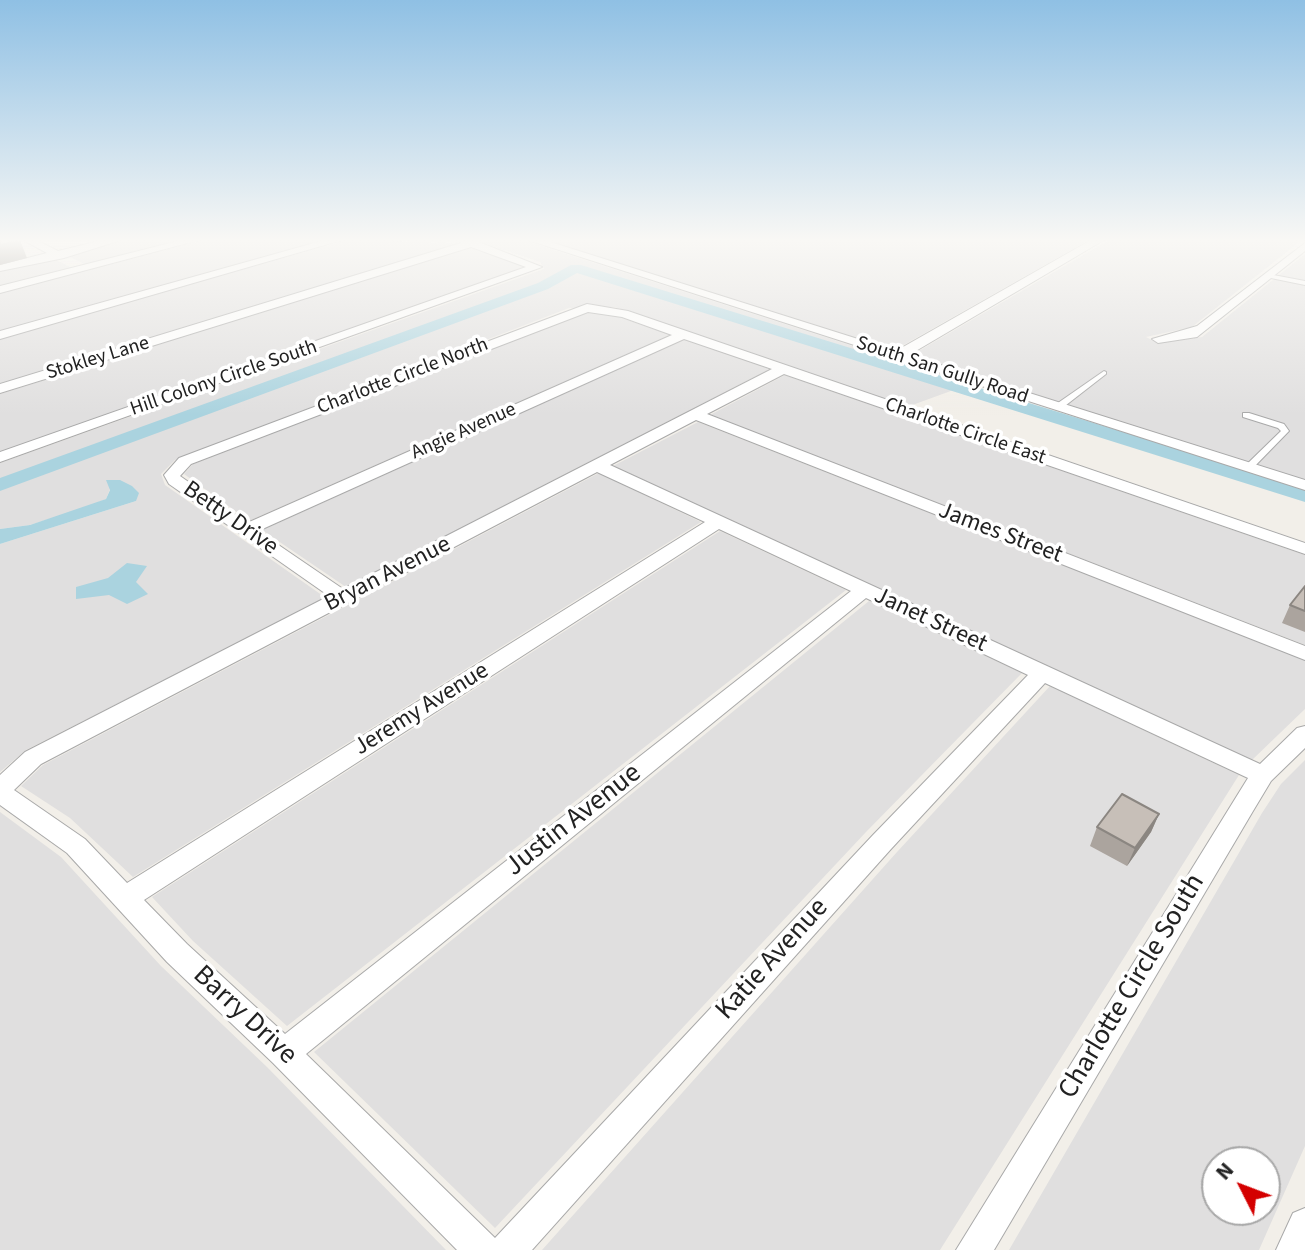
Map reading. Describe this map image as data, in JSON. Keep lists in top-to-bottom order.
{
  "streets": {
    "street": [
      "Stokley Lane",
      "South San Gully Road",
      "Charlotte Circle North",
      "Hill Colony Circle South",
      "Angie Avenue",
      "Charlotte Circle East",
      "Betty Drive",
      "James Street",
      "Bryan Avenue",
      "Janet Street",
      "Jeremy Avenue",
      "Justin Avenue",
      "Katie Avenue",
      "Charlotte Circle South",
      "Barry Drive"
    ]
  },
  "crossings": [
    ["Charlotte Circle North", "Charlotte Circle East"],
    ["Charlotte Circle North", "Betty Drive"],
    ["Angie Avenue", "Charlotte Circle East"],
    ["Angie Avenue", "Betty Drive"],
    ["Charlotte Circle East", "Bryan Avenue"],
    ["Betty Drive", "Bryan Avenue"],
    ["James Street", "Bryan Avenue"],
    ["Bryan Avenue", "Janet Street"],
    ["Bryan Avenue", "Barry Drive"],
    ["Janet Street", "Jeremy Avenue"],
    ["Janet Street", "Justin Avenue"],
    ["Janet Street", "Katie Avenue"],
    ["Janet Street", "Charlotte Circle South"],
    ["Jeremy Avenue", "Barry Drive"],
    ["Justin Avenue", "Barry Drive"]
  ],
  "north": "top left"
}
